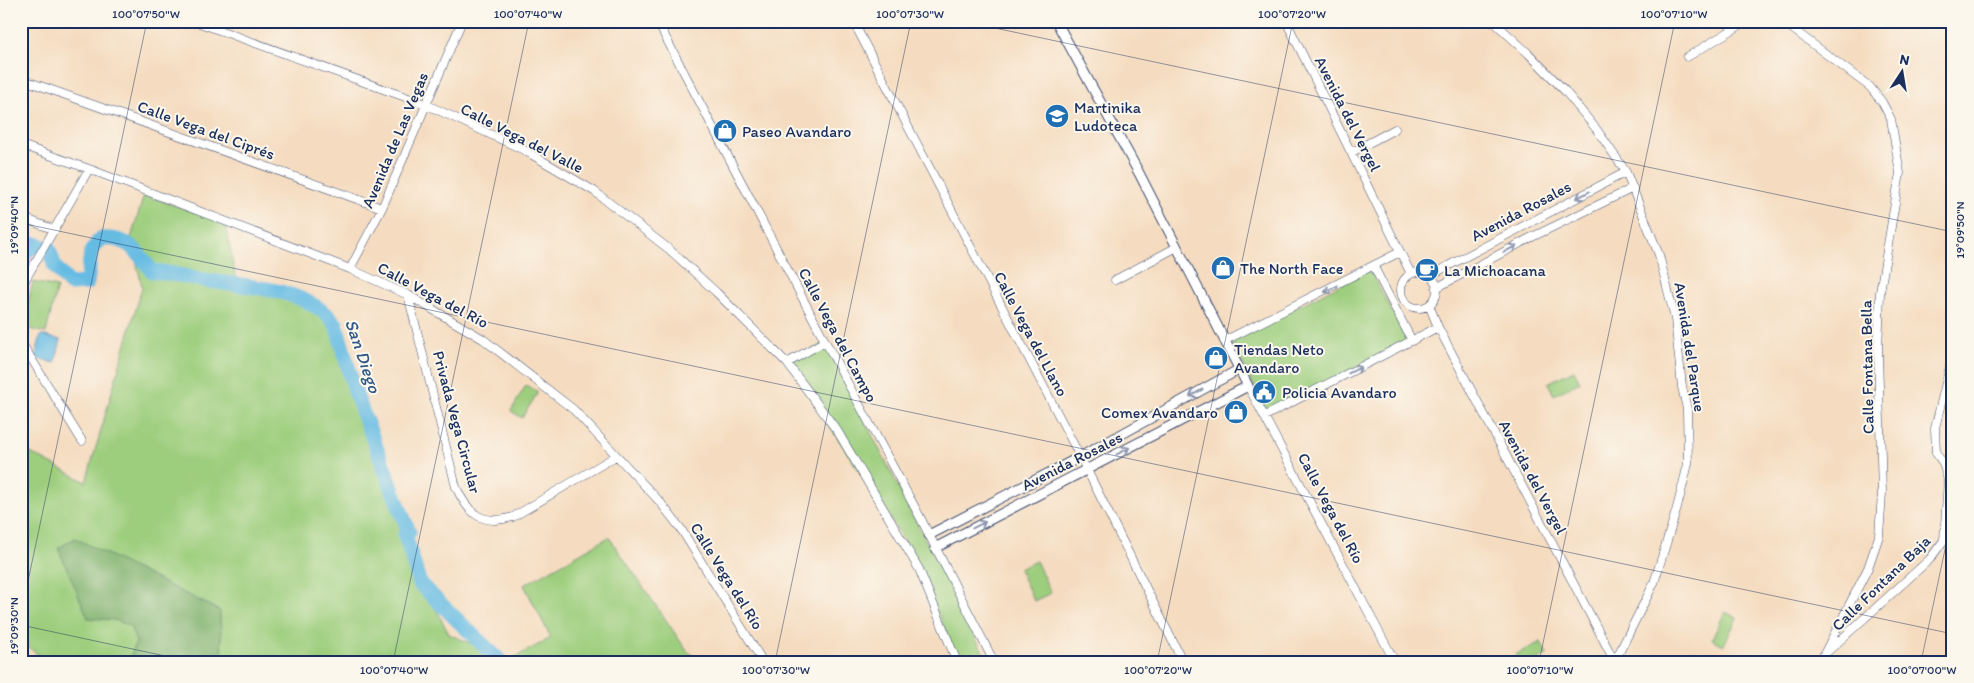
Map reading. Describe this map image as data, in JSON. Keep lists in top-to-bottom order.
{
  "streets": {
    "street": [
      "Avenida del Vergel",
      "Calle Vega del Ciprés",
      "Calle Vega del Valle",
      "Avenida de Las Vegas",
      "Avenida Rosales",
      "Calle Vega del Río",
      "Calle Vega del Llano",
      "Calle Vega del Campo",
      "Avenida del Parque",
      "Calle Fontana Bella",
      "Privada Vega Circular",
      "Calle Fontana Baja"
    ]
  },
  "crossings": [
    ["Avenida del Vergel", "Avenida Rosales"],
    ["Avenida del Vergel", "Avenida del Parque"],
    ["Calle Vega del Ciprés", "Avenida de Las Vegas"],
    ["Calle Vega del Valle", "Avenida de Las Vegas"],
    ["Avenida de Las Vegas", "Calle Vega del Río"],
    ["Avenida Rosales", "Calle Vega del Río"],
    ["Avenida Rosales", "Calle Vega del Llano"],
    ["Avenida Rosales", "Calle Vega del Campo"],
    ["Avenida Rosales", "Avenida del Parque"],
    ["Calle Vega del Río", "Privada Vega Circular"],
    ["Calle Fontana Bella", "Calle Fontana Baja"]
  ],
  "water": ["San Diego"],
  "places": {
    "school or university": ["Martinika Ludoteca"],
    "shop": [
      "Paseo Avandaro",
      "The North Face",
      "Tiendas Neto Avandaro",
      "Comex Avandaro"
    ],
    "cafe": ["La Michoacana"],
    "public building": ["Policia Avandaro"]
  },
  "north": "top",
  "coordinates": [
    "100°07'50\"W",
    "100°07'40\"W",
    "100°07'30\"W",
    "100°07'20\"W",
    "100°07'10\"W",
    "19°09'40\"N",
    "19°09'50\"N",
    "19°09'30\"N",
    "100°07'00\"W"
  ]
}
